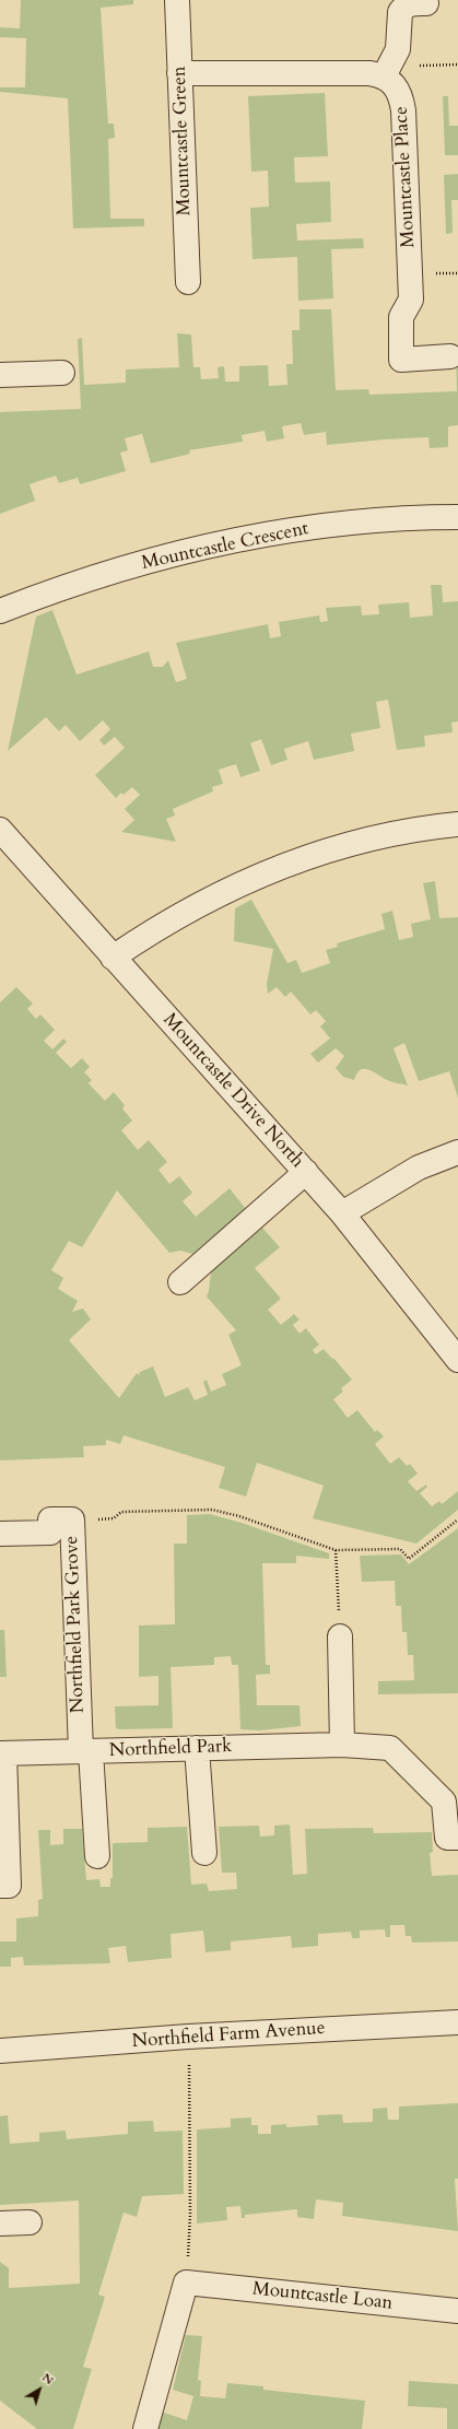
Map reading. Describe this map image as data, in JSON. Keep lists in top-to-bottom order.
{
  "streets": {
    "street": [
      "Mountcastle Green",
      "Mountcastle Place",
      "Mountcastle Crescent",
      "Mountcastle Drive North",
      "Northfield Park Grove",
      "Northfield Park",
      "Northfield Farm Avenue",
      "Mountcastle Loan"
    ]
  },
  "crossings": [
    ["Northfield Park Grove", "Northfield Park"]
  ],
  "north": "top right"
}
